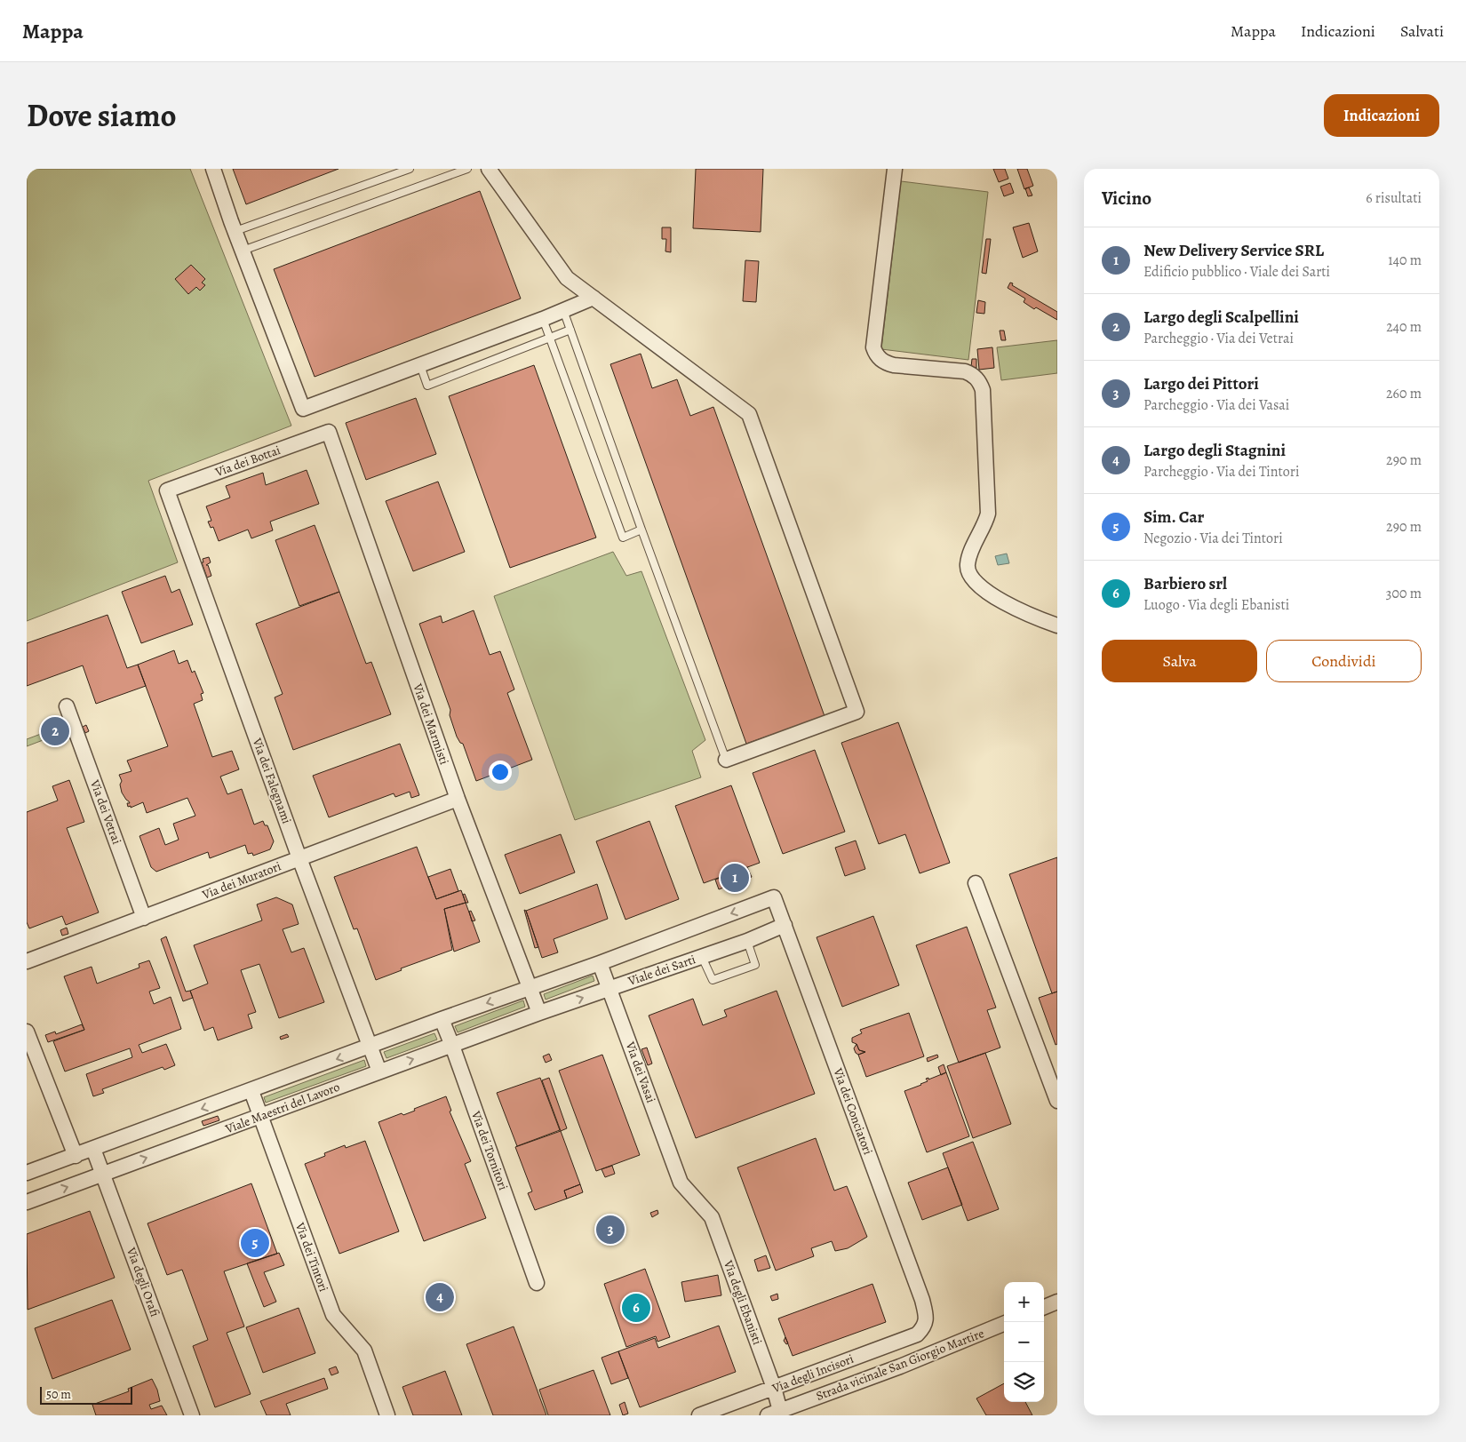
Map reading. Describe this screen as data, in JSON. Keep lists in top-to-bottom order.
{
  "streets": {
    "street": [
      "Via dei Bottai",
      "Via dei Marmisti",
      "Via dei Falegnami",
      "Via dei Vetrai",
      "Via dei Muratori",
      "Viale dei Sarti",
      "Via dei Vasai",
      "Viale Maestri del Lavoro",
      "Via dei Conciatori",
      "Via dei Tornitori",
      "Via dei Tintori",
      "Via degli Orafi",
      "Via degli Ebanisti",
      "Strada vicinale San Giorgio Martire",
      "Via degli Incisori"
    ]
  },
  "crossings": [
    ["Via dei Bottai", "Via dei Marmisti"],
    ["Via dei Bottai", "Via dei Falegnami"],
    ["Via dei Marmisti", "Via dei Muratori"],
    ["Via dei Marmisti", "Viale dei Sarti"],
    ["Via dei Marmisti", "Viale Maestri del Lavoro"],
    ["Via dei Falegnami", "Via dei Muratori"],
    ["Via dei Falegnami", "Viale Maestri del Lavoro"],
    ["Via dei Vetrai", "Via dei Muratori"],
    ["Viale dei Sarti", "Via dei Vasai"],
    ["Viale dei Sarti", "Viale Maestri del Lavoro"],
    ["Viale dei Sarti", "Via dei Conciatori"],
    ["Via dei Vasai", "Via dei Conciatori"],
    ["Via dei Vasai", "Via degli Ebanisti"],
    ["Viale Maestri del Lavoro", "Via dei Tornitori"],
    ["Viale Maestri del Lavoro", "Via dei Tintori"],
    ["Viale Maestri del Lavoro", "Via degli Orafi"],
    ["Via dei Conciatori", "Via degli Incisori"],
    ["Via degli Ebanisti", "Strada vicinale San Giorgio Martire"],
    ["Via degli Ebanisti", "Via degli Incisori"]
  ],
  "scale_bar": "50 m",
  "page": {
    "header": "Mappa",
    "nav": ["Mappa", "Indicazioni", "Salvati"],
    "title": "Dove siamo",
    "buttons": [
      "Indicazioni",
      ["Salva", "Condividi"]
    ],
    "heading": ["Vicino", "6 risultati"],
    "list": [
      {
        "mark": "1",
        "name": "New Delivery Service SRL",
        "note": "Edificio pubblico · Viale dei Sarti",
        "value": "140 m"
      },
      {
        "mark": "2",
        "name": "Largo degli Scalpellini",
        "note": "Parcheggio · Via dei Vetrai",
        "value": "240 m"
      },
      {
        "mark": "3",
        "name": "Largo dei Pittori",
        "note": "Parcheggio · Via dei Vasai",
        "value": "260 m"
      },
      {
        "mark": "4",
        "name": "Largo degli Stagnini",
        "note": "Parcheggio · Via dei Tintori",
        "value": "290 m"
      },
      {
        "mark": "5",
        "name": "Sim. Car",
        "note": "Negozio · Via dei Tintori",
        "value": "290 m"
      },
      {
        "mark": "6",
        "name": "Barbiero srl",
        "note": "Luogo · Via degli Ebanisti",
        "value": "300 m"
      }
    ],
    "pins": [
      "2",
      "1",
      "3",
      "5",
      "4",
      "6"
    ],
    "map_buttons": ["+", "−"],
    "scale": "50 m"
  }
}
